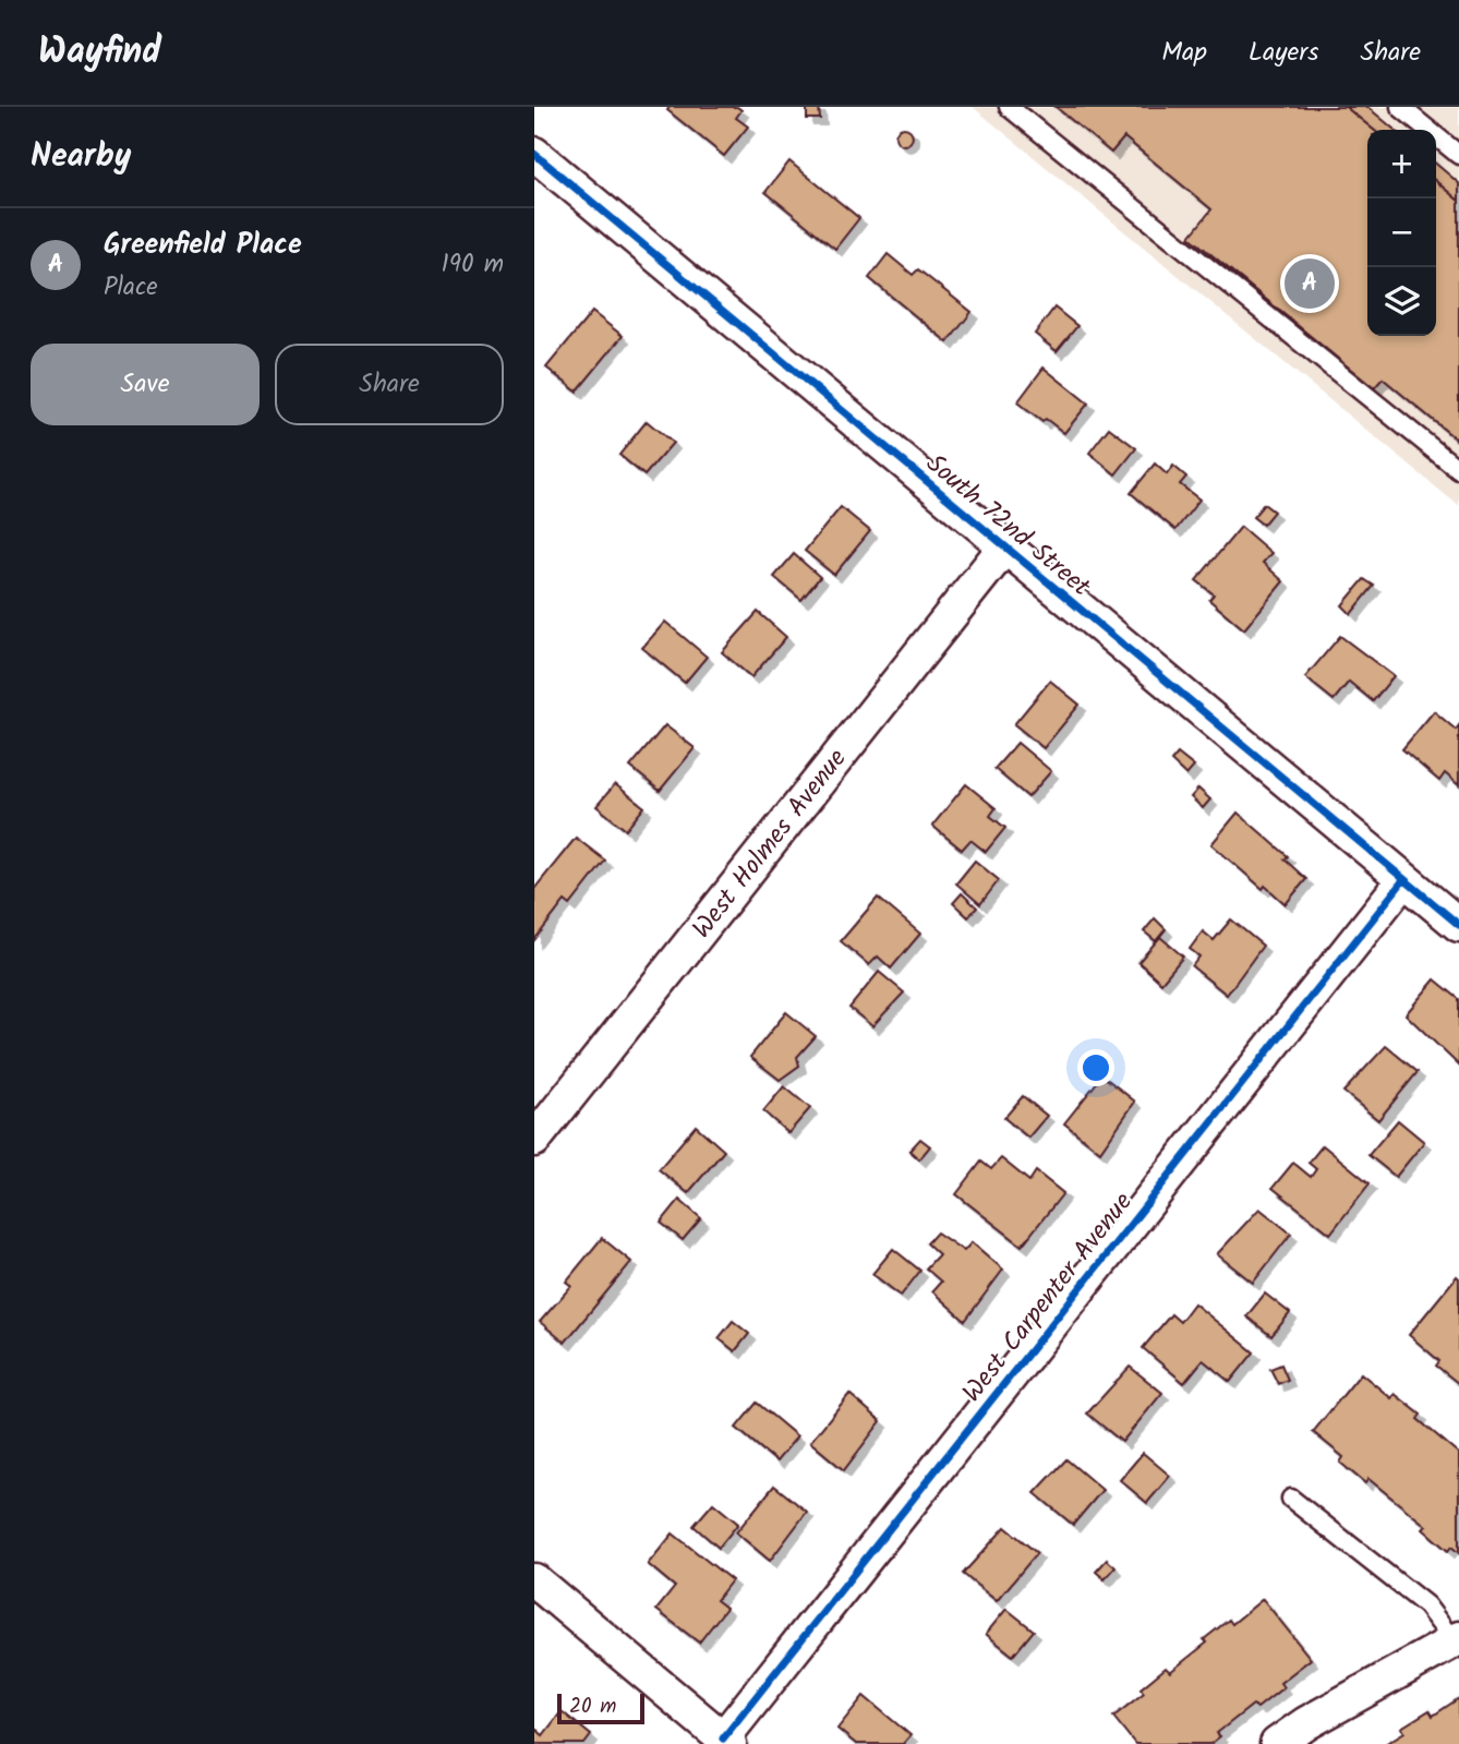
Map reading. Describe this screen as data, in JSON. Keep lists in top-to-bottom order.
{
  "streets": {
    "street": ["South 72nd Street", "West Holmes Avenue", "West Carpenter Avenue"]
  },
  "crossings": [
    ["South 72nd Street", "West Holmes Avenue"],
    ["South 72nd Street", "West Carpenter Avenue"]
  ],
  "scale_bar": "20 m",
  "page": {
    "header": "Wayfind",
    "nav": ["Map", "Layers", "Share"],
    "heading": "Nearby",
    "map_buttons": ["+", "−"],
    "list": [
      {
        "mark": "A",
        "name": "Greenfield Place",
        "note": "Place",
        "value": "190 m"
      }
    ],
    "pins": "A",
    "buttons": ["Save", "Share"],
    "scale": "20 m"
  }
}
